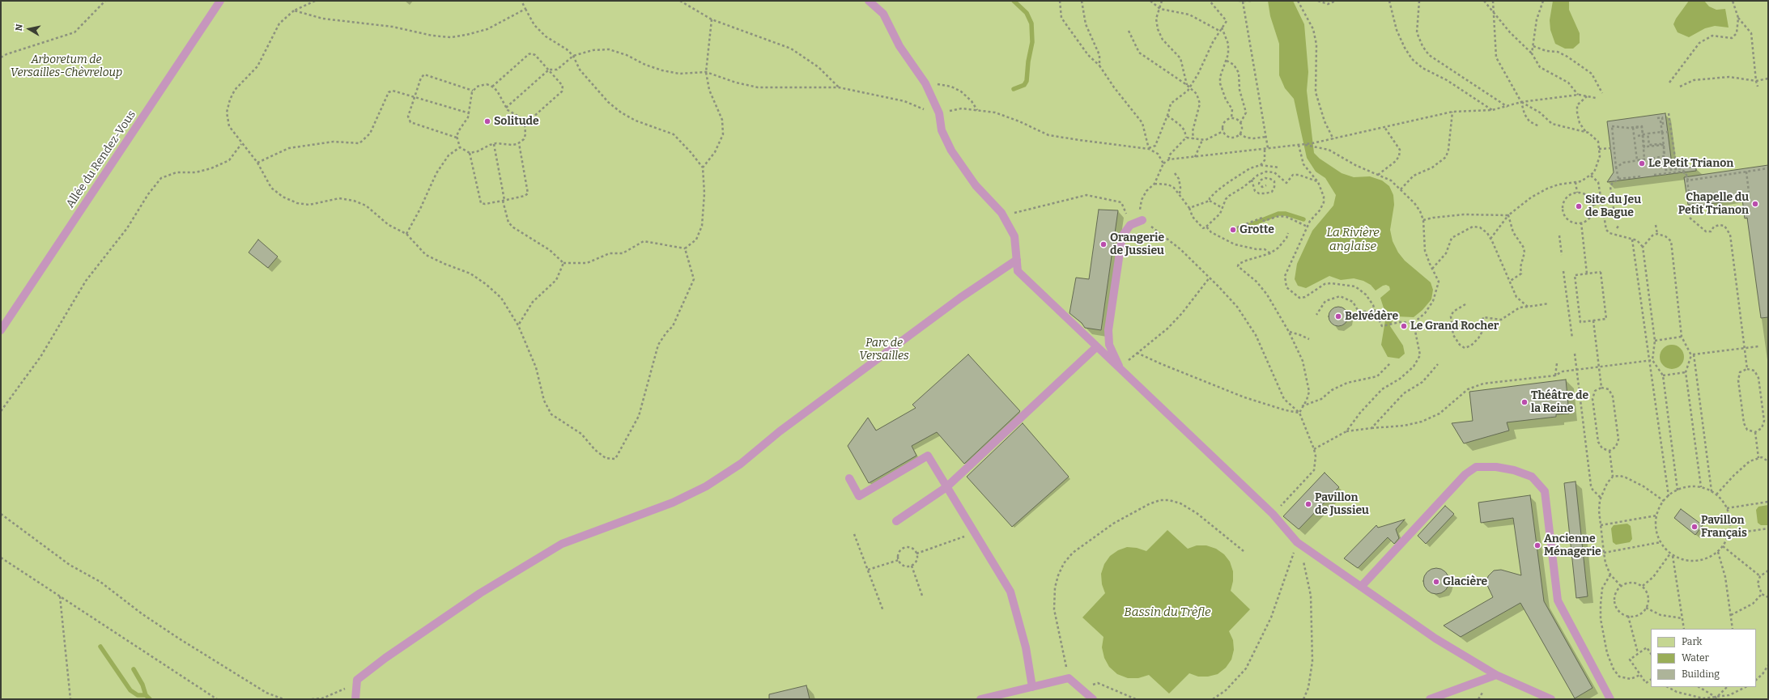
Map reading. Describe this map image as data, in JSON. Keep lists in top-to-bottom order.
{
  "streets": {
    "lane": ["Allée du Rendez-Vous"]
  },
  "water": ["La Rivière anglaise", "Bassin du Trèfle"],
  "parks": ["Arboretum de Versailles-Chèvreloup", "Parc de Versailles"],
  "places": [
    "Solitude",
    "Le Petit Trianon",
    "Chapelle du Petit Trianon",
    "Site du Jeu de Bague",
    "Grotte",
    "Orangerie de Jussieu",
    "Belvédère",
    "Le Grand Rocher",
    "Théâtre de la Reine",
    "Pavillon de Jussieu",
    "Pavillon Français",
    "Ancienne Ménagerie",
    "Glacière"
  ],
  "legend": ["Park", "Water", "Building"],
  "north": "left"
}
